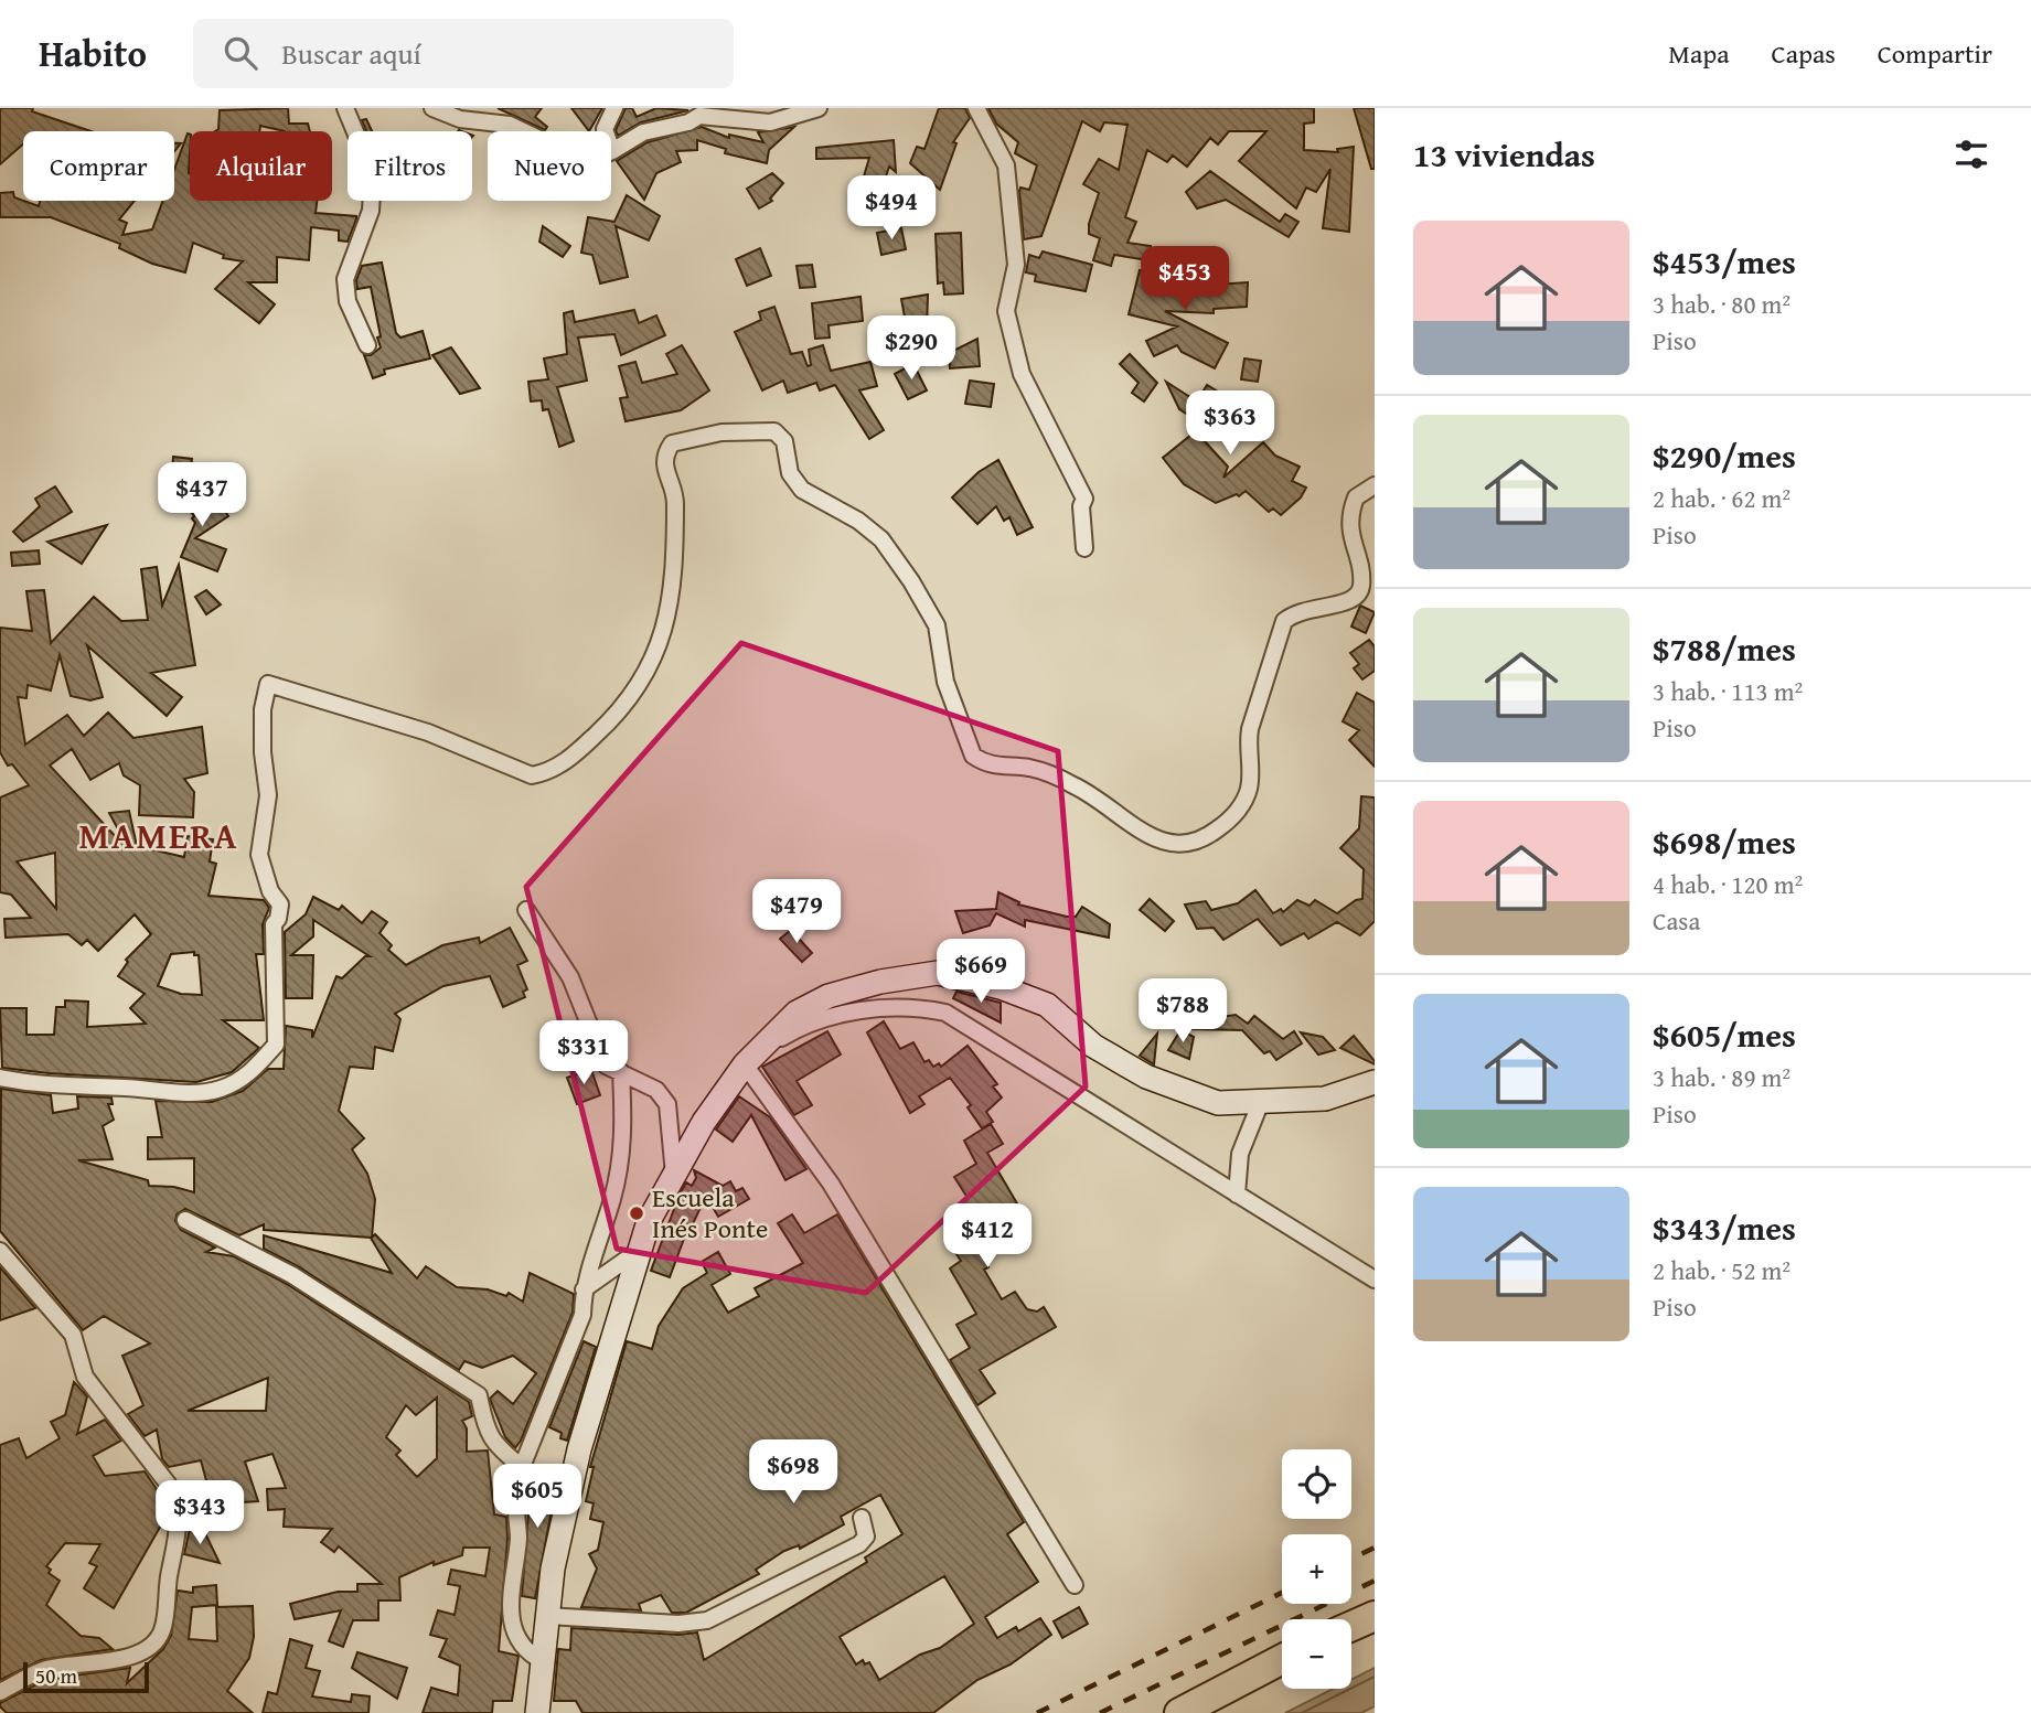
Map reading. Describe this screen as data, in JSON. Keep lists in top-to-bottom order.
{
  "districts": ["MAMERA"],
  "places": ["Escuela Inés Ponte"],
  "scale_bar": "50 m",
  "page": {
    "header": "Habito",
    "search": "Buscar aquí",
    "nav": ["Mapa", "Capas", "Compartir"],
    "heading": "13 viviendas",
    "chip": [
      "Comprar",
      "Alquilar",
      "Filtros",
      "Nuevo"
    ],
    "price": [
      "$494",
      "$453",
      "$290",
      "$363",
      "$437",
      "$479",
      "$669",
      "$788",
      "$331",
      "$412",
      "$698",
      "$605",
      "$343"
    ],
    "list": [
      {
        "name": "$453/mes",
        "note": "3 hab. · 80 m² · Piso"
      },
      {
        "name": "$290/mes",
        "note": "2 hab. · 62 m² · Piso"
      },
      {
        "name": "$788/mes",
        "note": "3 hab. · 113 m² · Piso"
      },
      {
        "name": "$698/mes",
        "note": "4 hab. · 120 m² · Casa"
      },
      {
        "name": "$605/mes",
        "note": "3 hab. · 89 m² · Piso"
      },
      {
        "name": "$343/mes",
        "note": "2 hab. · 52 m² · Piso"
      }
    ],
    "map_buttons": ["+", "−"],
    "scale": "50 m"
  }
}
